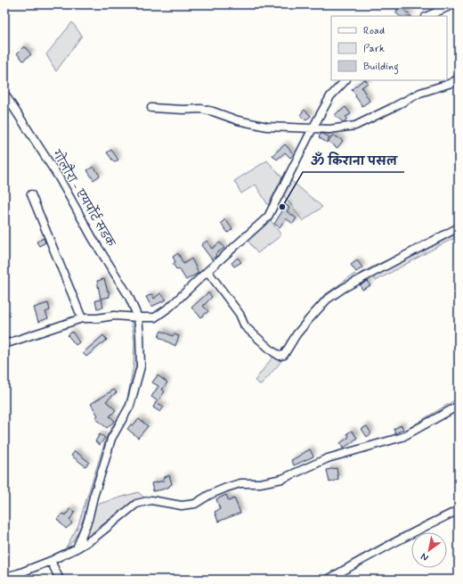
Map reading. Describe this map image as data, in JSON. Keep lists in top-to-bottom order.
{
  "streets": {
    "street": ["गोलौरा - एयर्पोर्ट सडक"]
  },
  "places": ["ॐ किराना पसल"],
  "legend": ["Road", "Park", "Building"],
  "north": "bottom left"
}
